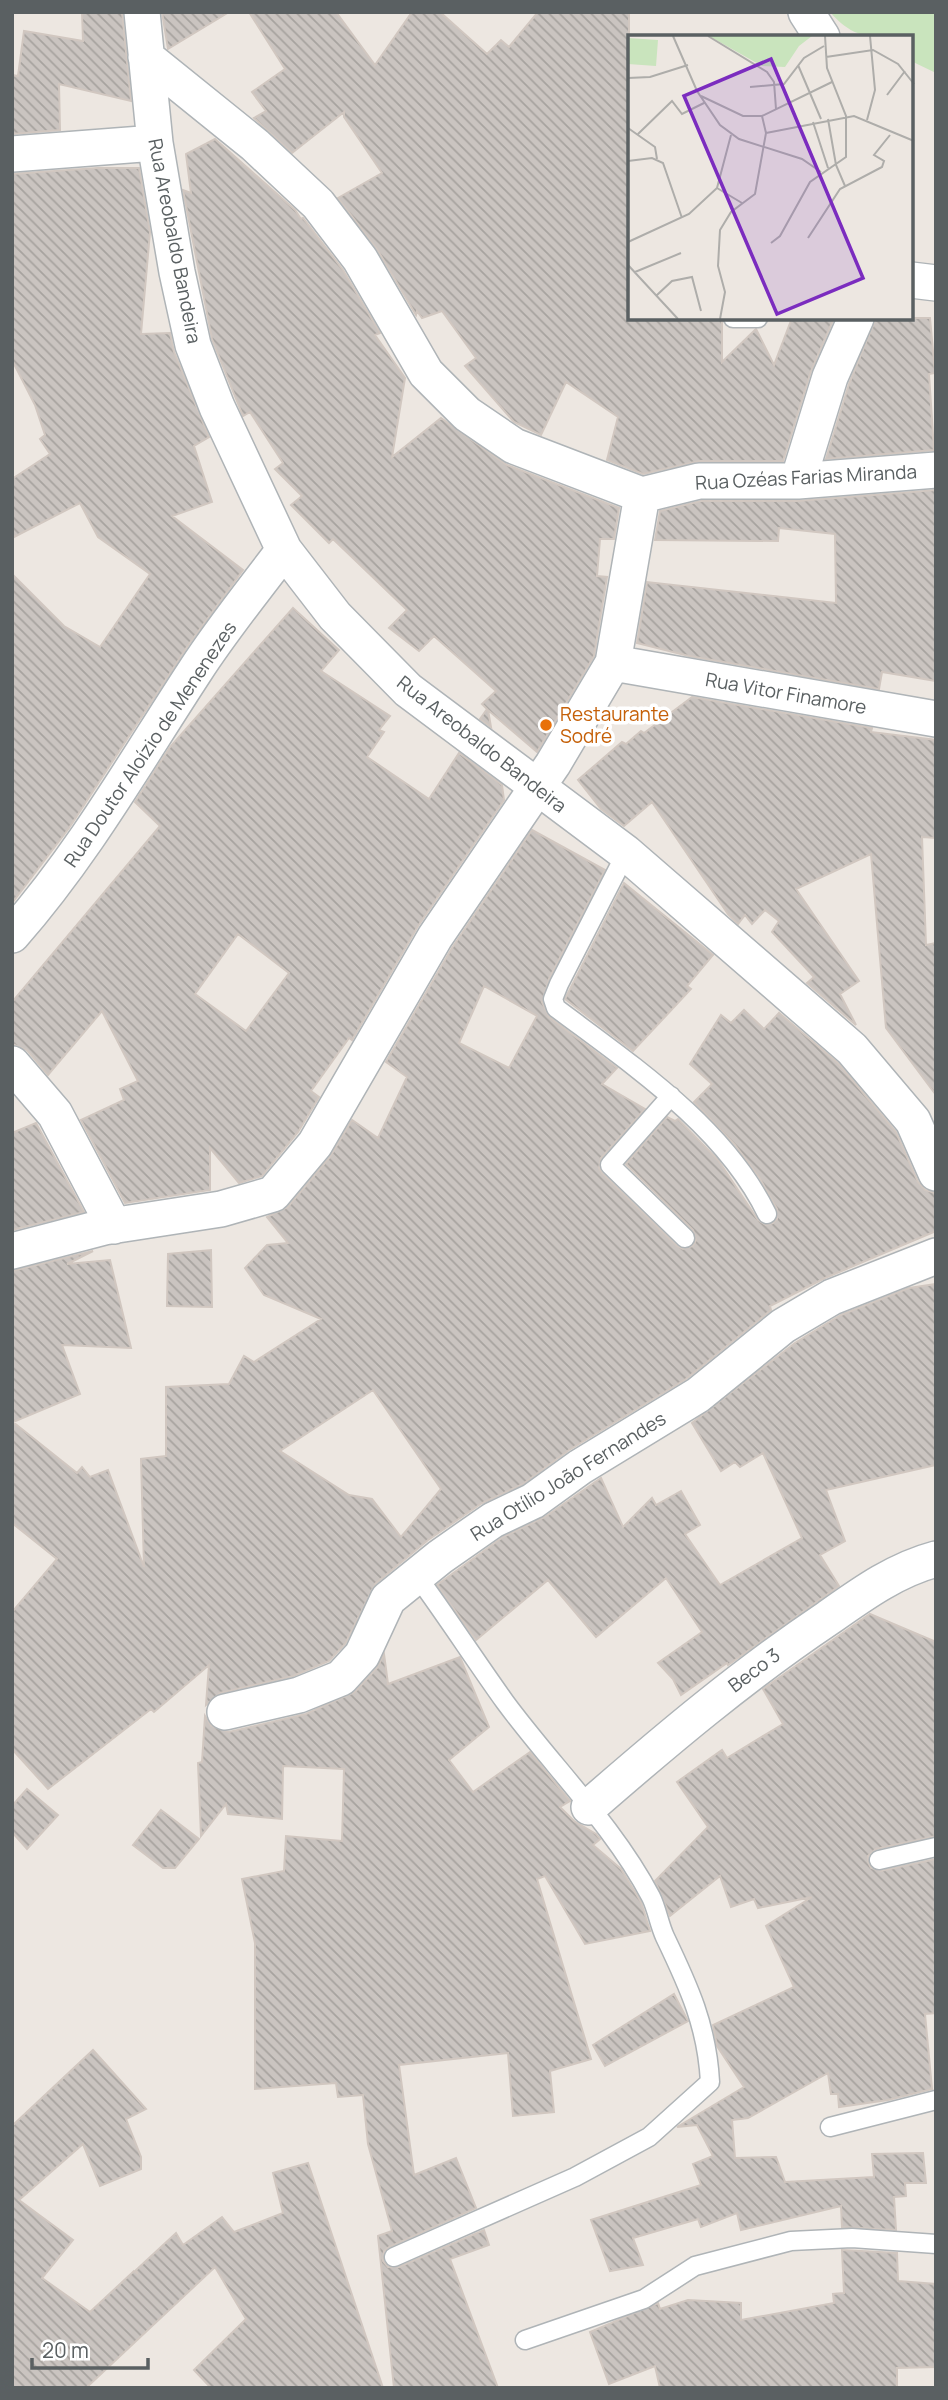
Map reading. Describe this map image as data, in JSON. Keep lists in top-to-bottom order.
{
  "streets": {
    "street": [
      "Rua Areobaldo Bandeira",
      "Rua Ozéas Farias Miranda",
      "Rua Vitor Finamore",
      "Rua Doutor Aloízio de Menenezes",
      "Rua Otílio João Fernandes",
      "Beco 3"
    ]
  },
  "crossings": [
    ["Rua Areobaldo Bandeira", "Rua Doutor Aloízio de Menenezes"]
  ],
  "places": ["Restaurante Sodré"],
  "scale_bar": "20 m"
}
